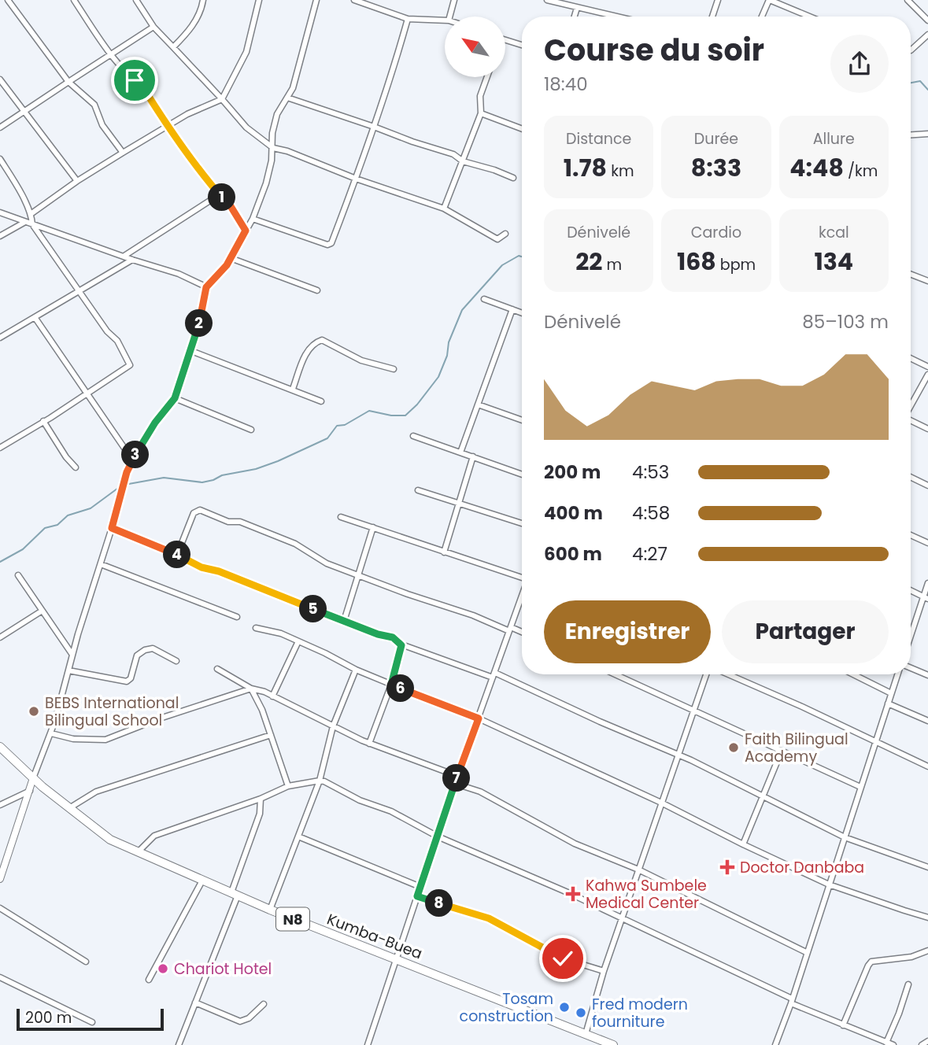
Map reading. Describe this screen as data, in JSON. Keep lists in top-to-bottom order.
{
  "streets": {
    "highway": ["N8", "Kumba-Buea"]
  },
  "places": {
    "other": [
      "BEBS International Bilingual School",
      "Faith Bilingual Academy",
      "Chariot Hotel",
      "Tosam construction",
      "Fred modern fourniture"
    ],
    "health": ["Doctor Danbaba", "Kahwa Sumbele Medical Center"]
  },
  "scale_bar": "200 m",
  "north": "top left",
  "page": {
    "heading": ["Course du soir", "18:40"],
    "stats": [
      ["Distance", "1.78 km"],
      ["Durée", "8:33"],
      ["Allure", "4:48 /km"],
      ["Dénivelé", "22 m"],
      ["Cardio", "168 bpm"],
      ["kcal", "134"]
    ],
    "pins": [
      "1",
      "2",
      "3",
      "4",
      "5",
      "6",
      "7",
      "8"
    ],
    "chart": ["Dénivelé", "85–103 m"],
    "list": [
      {
        "name": "200 m",
        "note": "4:53"
      },
      {
        "name": "400 m",
        "note": "4:58"
      },
      {
        "name": "600 m",
        "note": "4:27"
      }
    ],
    "buttons": ["Enregistrer", "Partager"],
    "scale": "200 m"
  }
}
